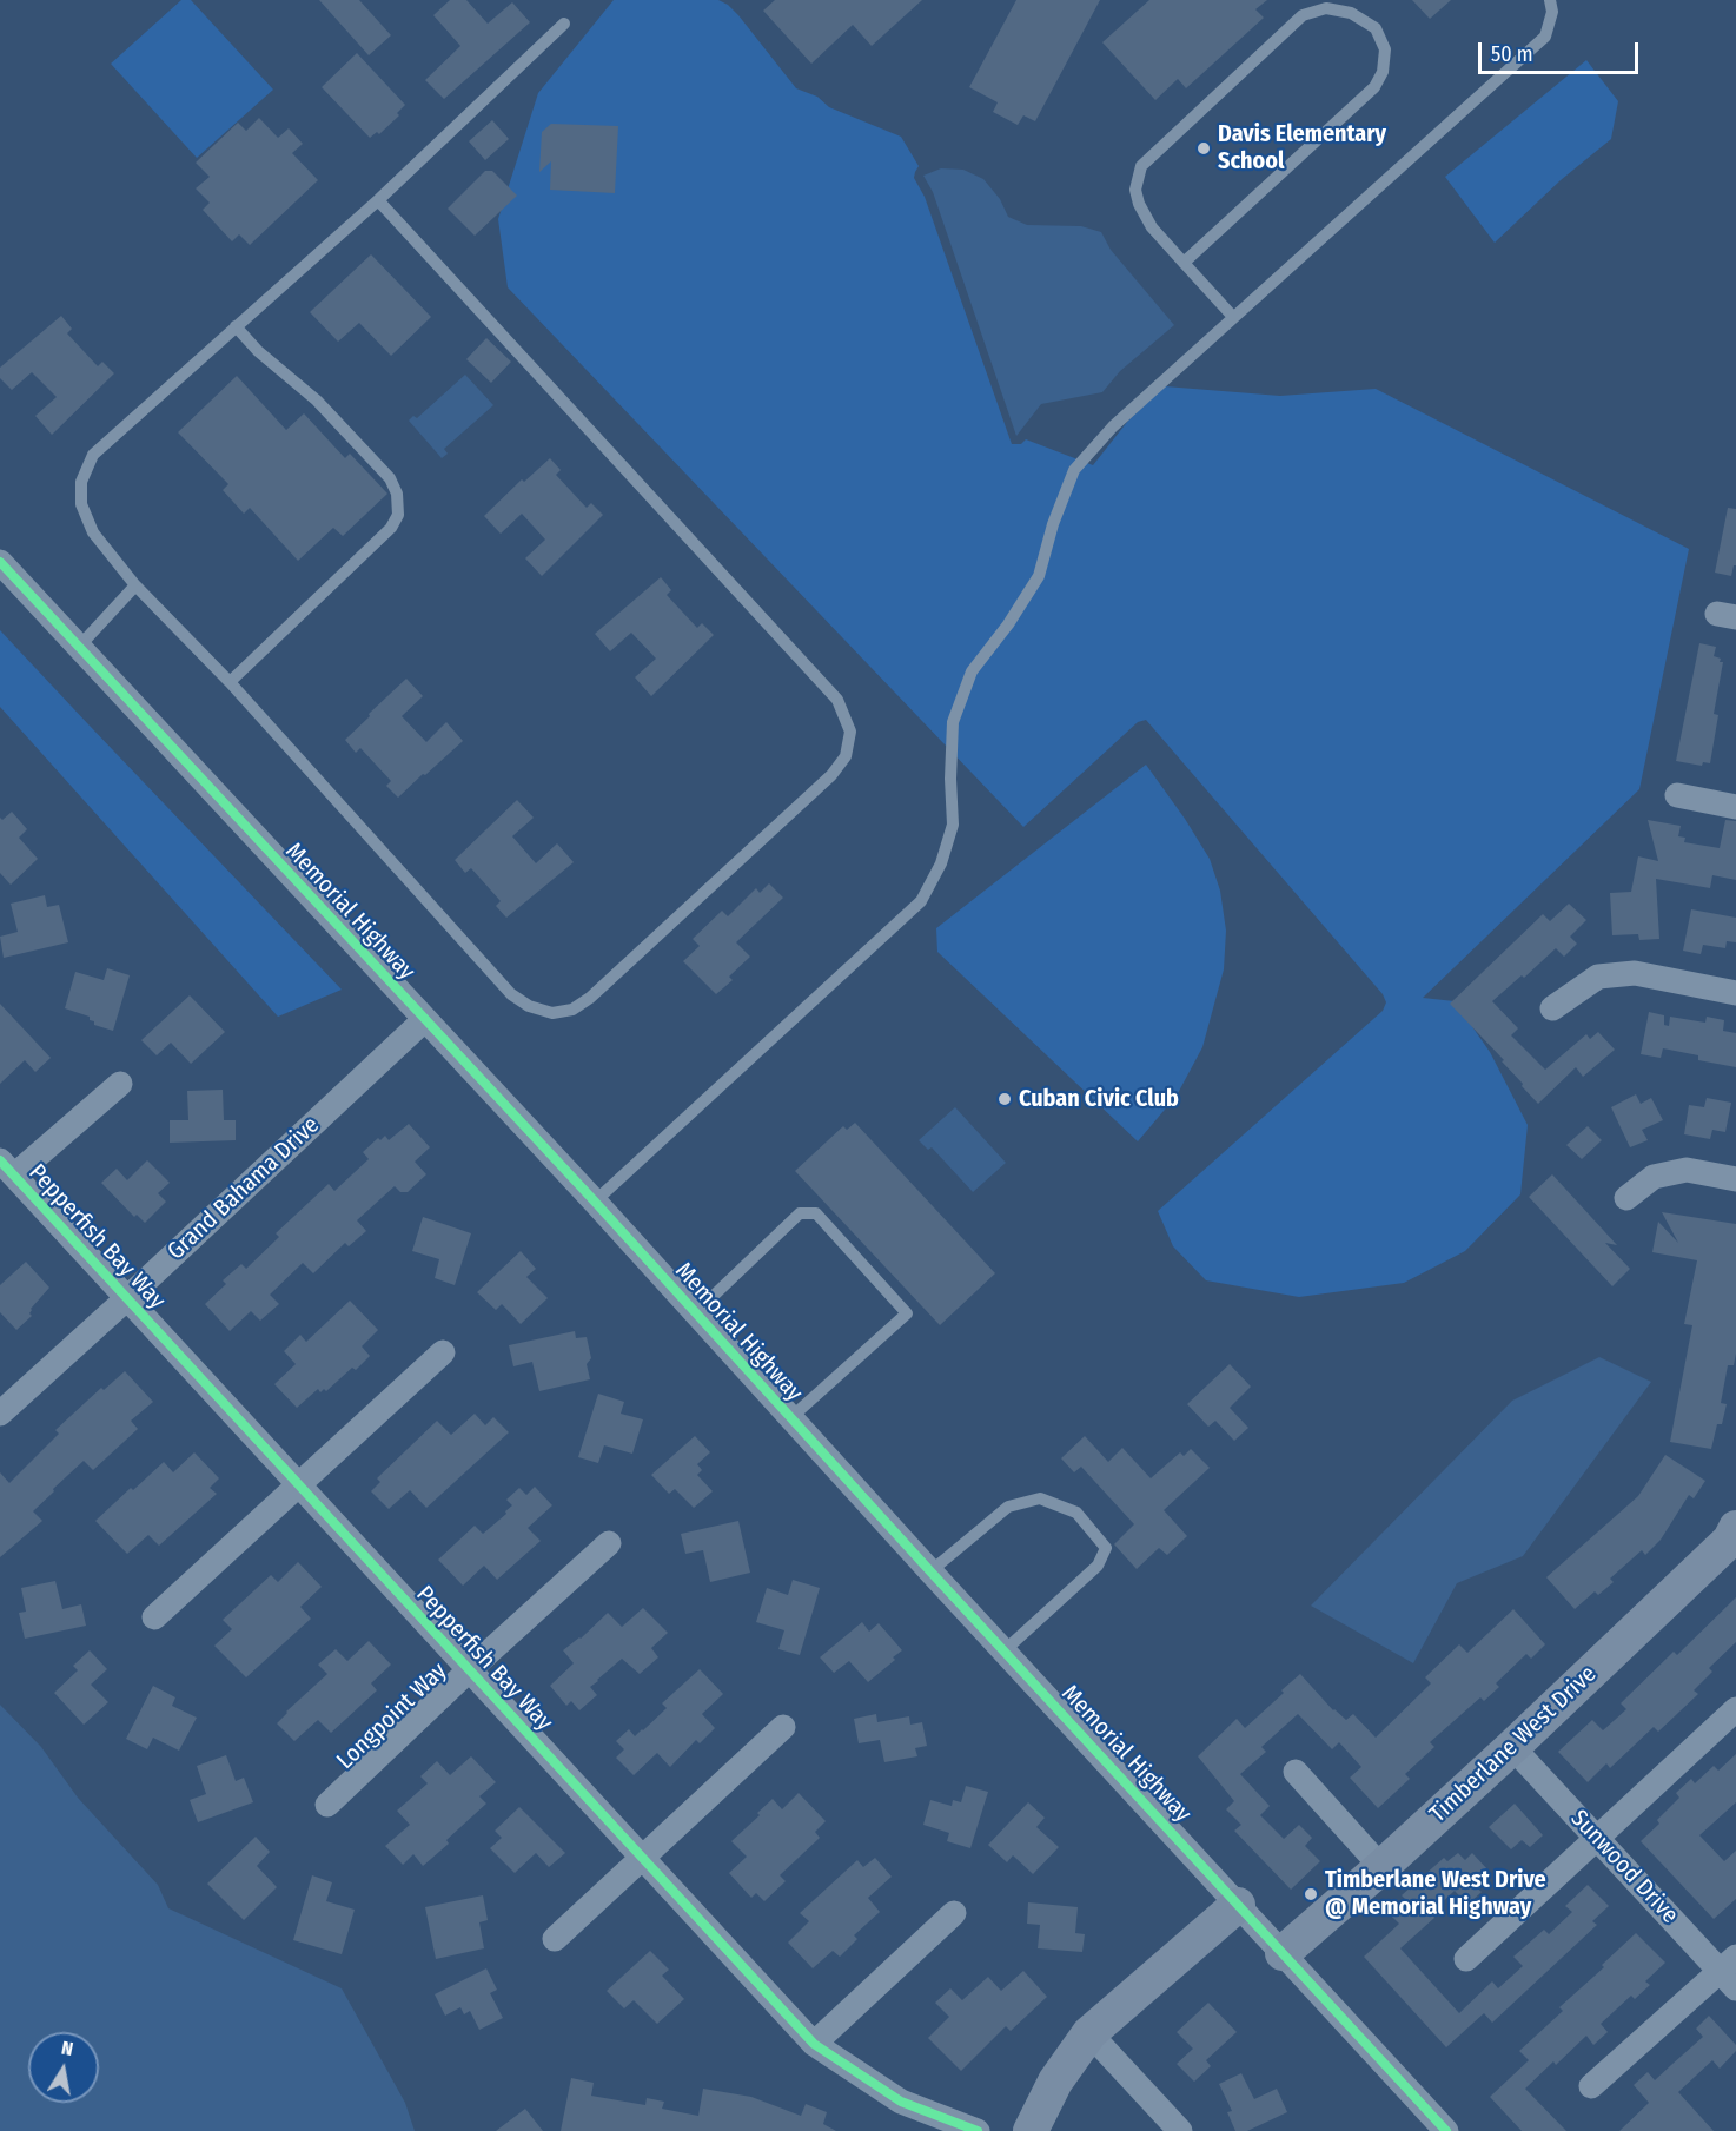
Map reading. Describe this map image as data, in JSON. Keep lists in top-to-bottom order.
{
  "streets": {
    "street": [
      "Memorial Highway",
      "Grand Bahama Drive",
      "Pepperfish Bay Way",
      "Longpoint Way",
      "Timberlane West Drive",
      "Sunwood Drive"
    ]
  },
  "crossings": [
    ["Memorial Highway", "Grand Bahama Drive"],
    ["Memorial Highway", "Timberlane West Drive"],
    ["Grand Bahama Drive", "Pepperfish Bay Way"],
    ["Pepperfish Bay Way", "Longpoint Way"],
    ["Timberlane West Drive", "Sunwood Drive"]
  ],
  "places": ["Davis Elementary School", "Cuban Civic Club", "Timberlane West Drive @ Memorial Highway"],
  "scale_bar": "50 m",
  "north": "top"
}
